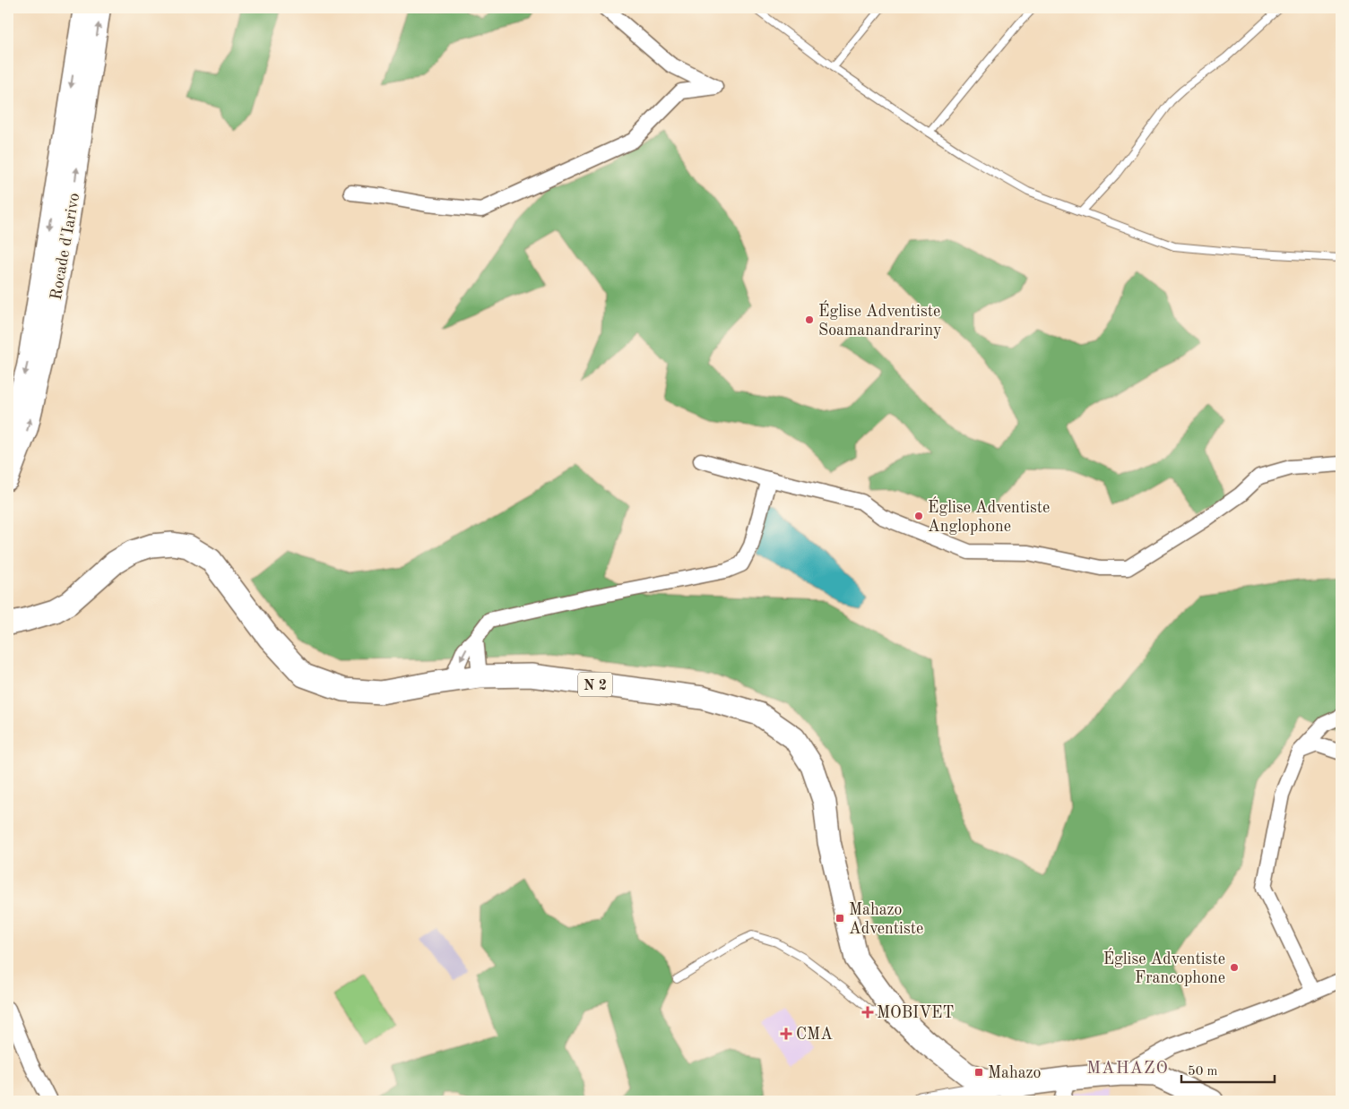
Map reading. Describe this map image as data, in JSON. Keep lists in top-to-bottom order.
{
  "streets": {
    "main road": ["Rocade d'Iarivo", "N 2"]
  },
  "districts": ["MAHAZO"],
  "places": {
    "other": ["Église Adventiste Soamanandrariny", "Église Adventiste Anglophone", "Église Adventiste Francophone"],
    "transit": ["Mahazo Adventiste", "Mahazo"],
    "health": ["MOBIVET", "CMA"]
  },
  "scale_bar": "50 m"
}
